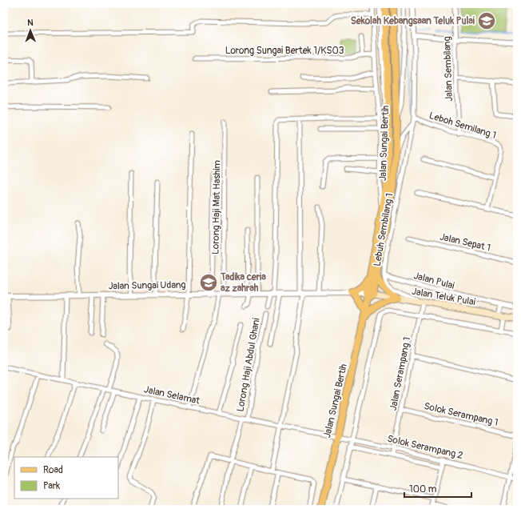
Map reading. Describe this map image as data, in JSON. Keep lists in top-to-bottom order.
{
  "streets": {
    "main road": ["Jalan Sungai Bertih", "Jalan Teluk Pulai"],
    "street": [
      "Lorong Sungai Bertek 1/KS03",
      "Jalan Sembilang",
      "Leboh Semilang 1",
      "Lorong Haji Mat Hashim",
      "Lebuh Sembilang 1",
      "Jalan Sepat 1",
      "Jalan Pulai",
      "Jalan Sungai Udang",
      "Lorong Haji Abdul Ghani",
      "Jalan Serampang 1",
      "Jalan Selamat",
      "Solok Serampang 1",
      "Solok Serampang 2"
    ]
  },
  "crossings": [
    ["Jalan Sembilang", "Leboh Semilang 1"],
    ["Leboh Semilang 1", "Lebuh Sembilang 1"],
    ["Jalan Sungai Bertih", "Jalan Sungai Udang"],
    ["Jalan Sungai Bertih", "Jalan Teluk Pulai"],
    ["Jalan Sungai Bertih", "Jalan Selamat"],
    ["Jalan Sungai Bertih", "Solok Serampang 2"],
    ["Lorong Haji Mat Hashim", "Jalan Sungai Udang"],
    ["Lorong Haji Mat Hashim", "Jalan Selamat"],
    ["Lebuh Sembilang 1", "Jalan Pulai"],
    ["Lebuh Sembilang 1", "Jalan Teluk Pulai"],
    ["Lebuh Sembilang 1", "Jalan Serampang 1"],
    ["Jalan Sungai Udang", "Jalan Teluk Pulai"],
    ["Jalan Sungai Udang", "Lorong Haji Abdul Ghani"],
    ["Jalan Teluk Pulai", "Jalan Serampang 1"],
    ["Lorong Haji Abdul Ghani", "Jalan Selamat"],
    ["Jalan Serampang 1", "Solok Serampang 1"],
    ["Jalan Serampang 1", "Solok Serampang 2"],
    ["Jalan Selamat", "Solok Serampang 2"]
  ],
  "places": {
    "school or university": ["Sekolah Kebangsaan Teluk Pulai", "Tadika ceria az zahrah"]
  },
  "legend": ["Road", "Park"],
  "scale_bar": "100 m",
  "north": "top"
}
